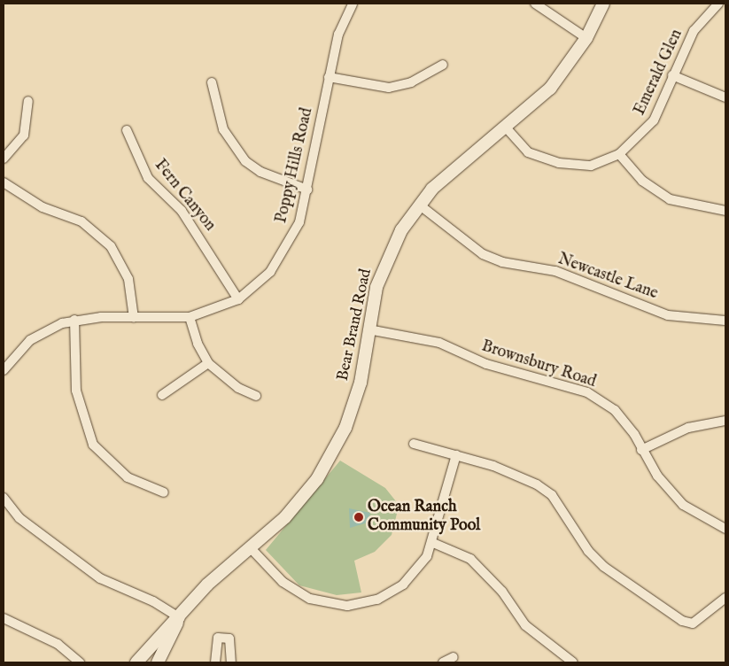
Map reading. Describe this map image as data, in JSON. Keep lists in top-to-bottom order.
{
  "streets": {
    "street": [
      "Emerald Glen",
      "Poppy Hills Road",
      "Fern Canyon",
      "Newcastle Lane",
      "Bear Brand Road",
      "Brownsbury Road"
    ]
  },
  "crossings": [
    ["Emerald Glen", "Bear Brand Road"],
    ["Poppy Hills Road", "Fern Canyon"],
    ["Newcastle Lane", "Bear Brand Road"],
    ["Bear Brand Road", "Brownsbury Road"]
  ],
  "places": ["Ocean Ranch Community Pool"]
}
